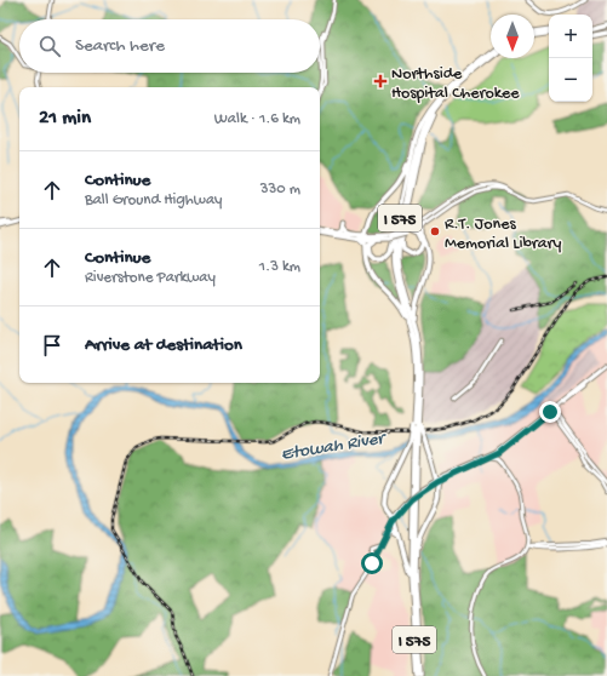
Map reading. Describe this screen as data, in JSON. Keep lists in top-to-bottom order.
{
  "streets": {
    "highway": ["I 575"]
  },
  "water": ["Etowah River"],
  "places": {
    "health": ["Northside Hospital Cherokee"],
    "other": ["R.T. Jones Memorial Library"]
  },
  "north": "bottom",
  "page": {
    "map_buttons": ["+", "−"],
    "search": "Search here",
    "heading": ["21 min", "Walk · 1.6 km"],
    "list": [
      ["Continue", "Ball Ground Highway", "330 m"],
      ["Continue", "Riverstone Parkway", "1.3 km"],
      "Arrive at destination"
    ]
  }
}
